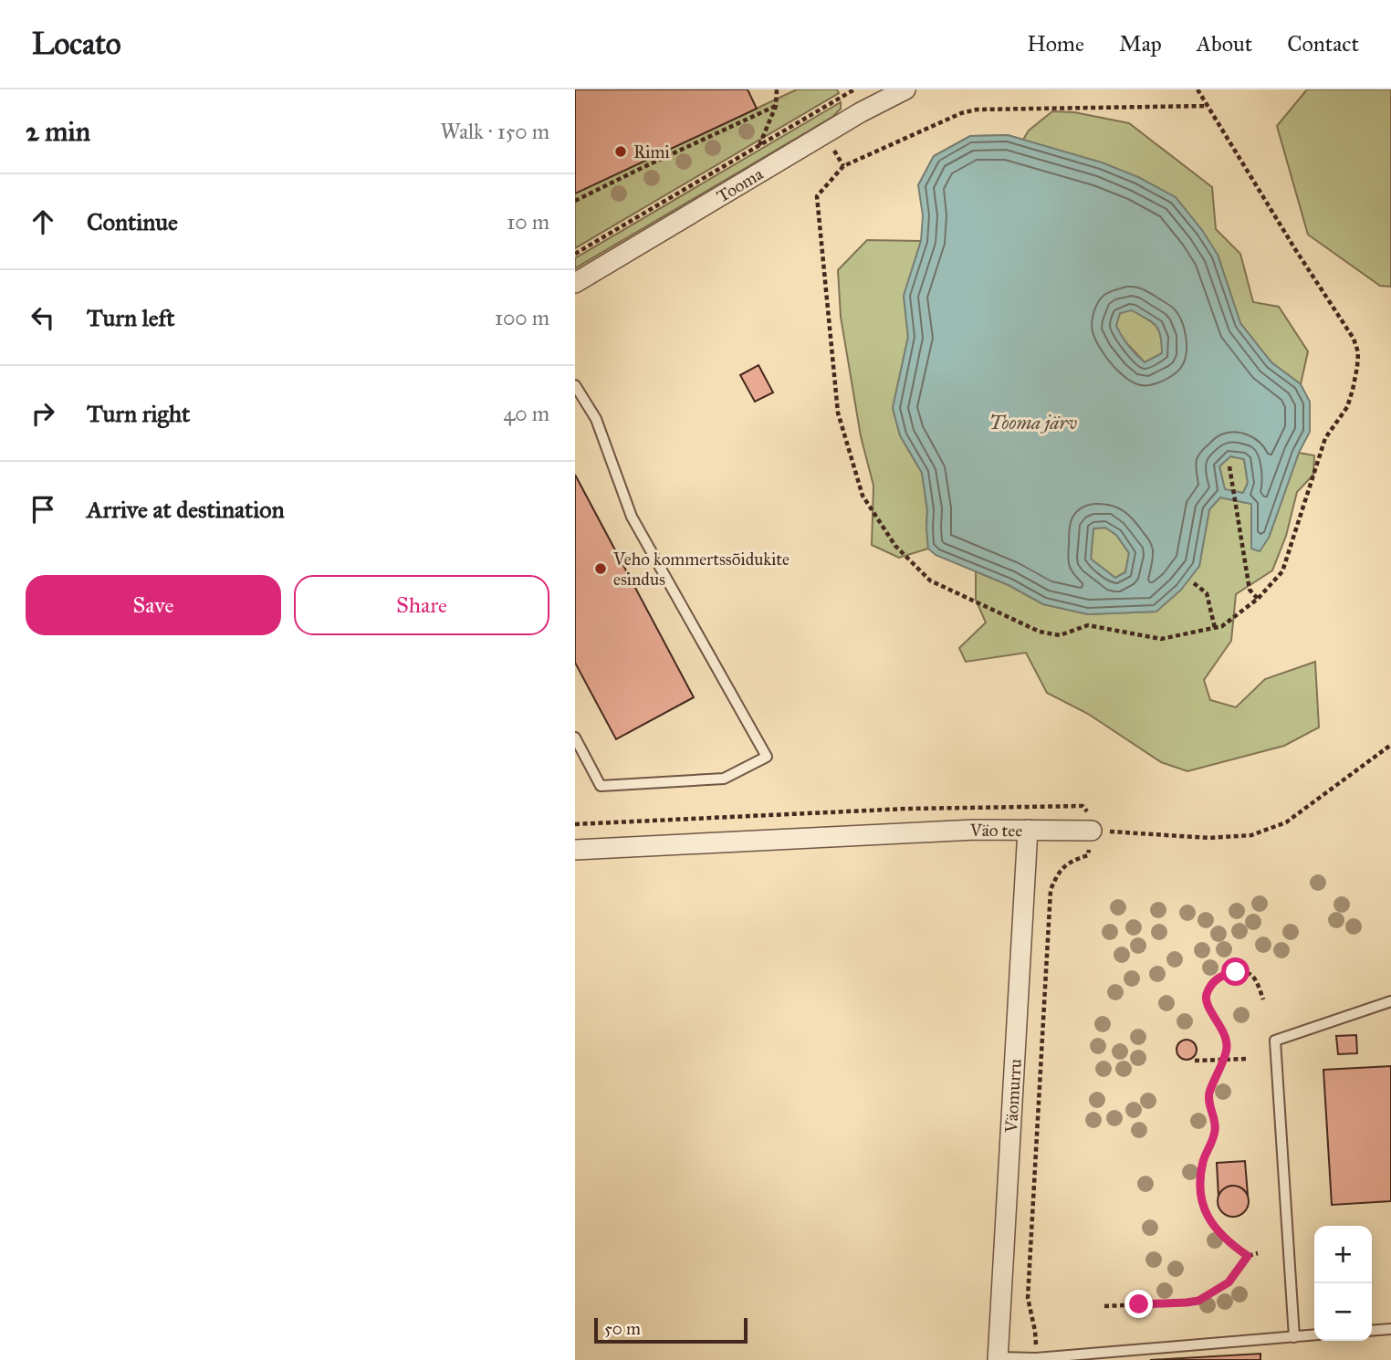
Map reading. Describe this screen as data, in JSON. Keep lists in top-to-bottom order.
{
  "streets": {
    "street": ["Tooma", "Väo tee", "Väomurru"]
  },
  "crossings": [
    ["Väo tee", "Väomurru"]
  ],
  "water": ["Tooma järv"],
  "places": ["Rimi", "Veho kommertssõidukite esindus"],
  "scale_bar": "50 m",
  "page": {
    "header": "Locato",
    "nav": [
      "Home",
      "Map",
      "About",
      "Contact"
    ],
    "heading": ["2 min", "Walk · 150 m"],
    "list": [
      ["Continue", "10 m"],
      ["Turn left", "100 m"],
      ["Turn right", "40 m"],
      "Arrive at destination"
    ],
    "buttons": ["Save", "Share"],
    "map_buttons": ["+", "−"],
    "scale": "50 m"
  }
}
